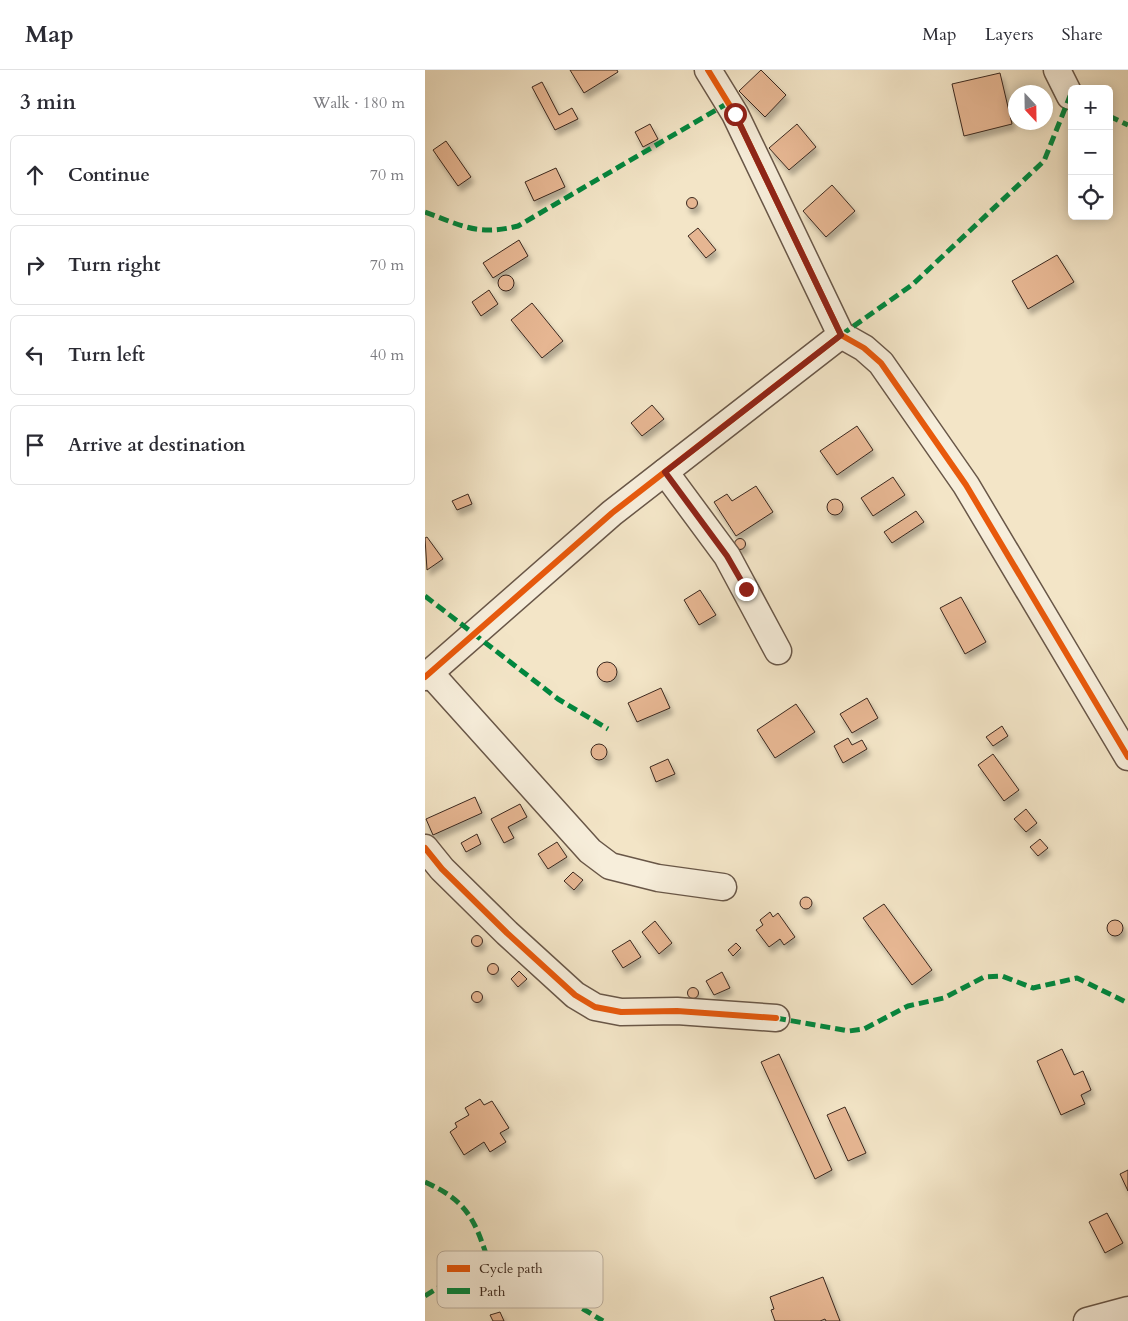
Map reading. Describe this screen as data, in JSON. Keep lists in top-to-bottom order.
{
  "legend": ["Cycle path", "Path"],
  "north": "bottom",
  "page": {
    "header": "Map",
    "nav": ["Map", "Layers", "Share"],
    "heading": ["3 min", "Walk · 180 m"],
    "map_buttons": ["+", "−"],
    "list": [
      ["Continue", "70 m"],
      ["Turn right", "70 m"],
      ["Turn left", "40 m"],
      "Arrive at destination"
    ]
  }
}
